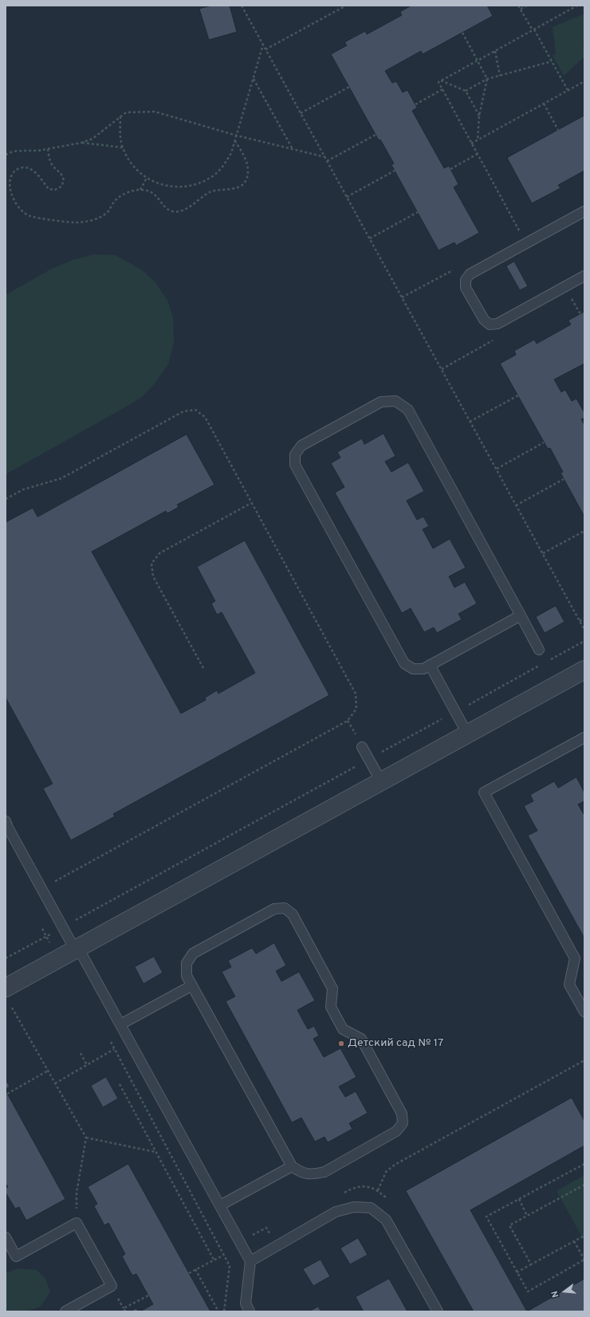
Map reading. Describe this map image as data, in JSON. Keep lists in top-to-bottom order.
{
  "places": ["Детский сад № 17"],
  "north": "left"
}
